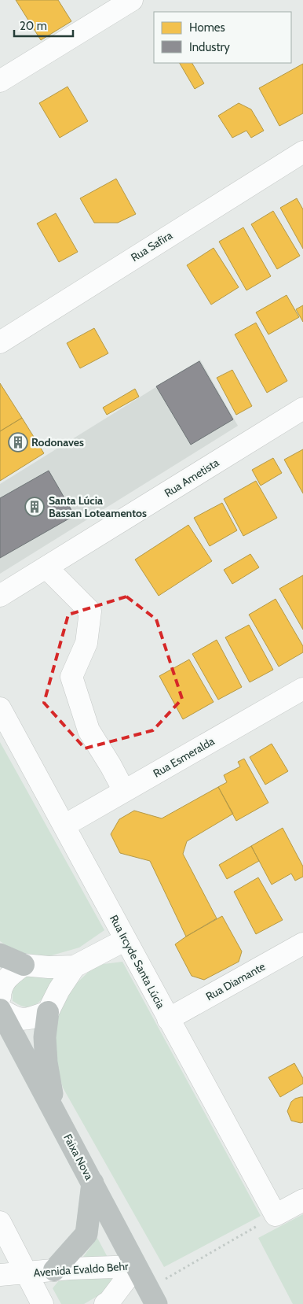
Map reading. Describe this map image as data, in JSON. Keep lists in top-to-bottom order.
{
  "streets": {
    "highway": ["Faixa Nova"],
    "street": [
      "Rua Safira",
      "Rua Ametista",
      "Rua Esmeralda",
      "Rua Ircyde Santa Lúcia",
      "Rua Diamante",
      "Avenida Evaldo Behr"
    ]
  },
  "crossings": [
    ["Rua Esmeralda", "Rua Ircyde Santa Lúcia"],
    ["Rua Ircyde Santa Lúcia", "Rua Diamante"],
    ["Faixa Nova", "Avenida Evaldo Behr"]
  ],
  "places": {
    "building": ["Rodonaves", "Santa Lúcia Bassan Loteamentos"]
  },
  "legend": ["Homes", "Industry"],
  "scale_bar": "20 m"
}
